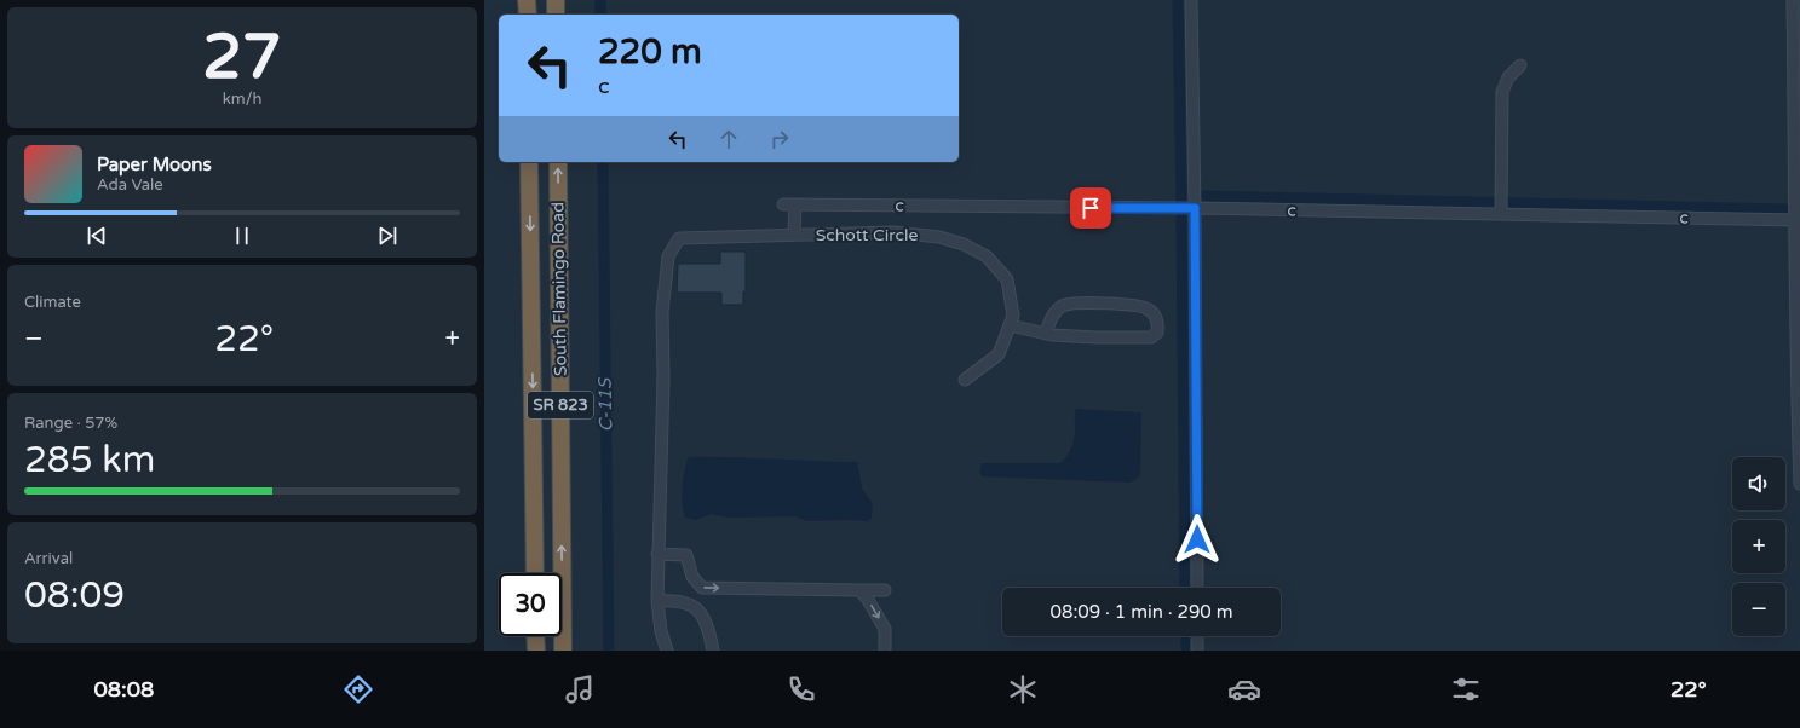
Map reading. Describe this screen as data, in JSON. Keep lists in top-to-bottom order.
{
  "streets": {
    "highway": ["South Flamingo Road", "SR 823"],
    "street": ["c", "Schott Circle"]
  },
  "crossings": [
    ["c", "Schott Circle"]
  ],
  "water": ["C-11S"],
  "page": {
    "tile": [
      ["27", "km/h"],
      "Climate",
      ["Range · 57%", "285 km"],
      ["Arrival", "08:09"]
    ],
    "turn": ["220 m", "c"],
    "song": ["Paper Moons", "Ada Vale"],
    "heat": ["−", "22°", "+"],
    "map_buttons": ["+", "−"],
    "limit": "30",
    "trip": "08:09 · 1 min · 290 m",
    "tabs": ["08:08", "22°"]
  }
}
